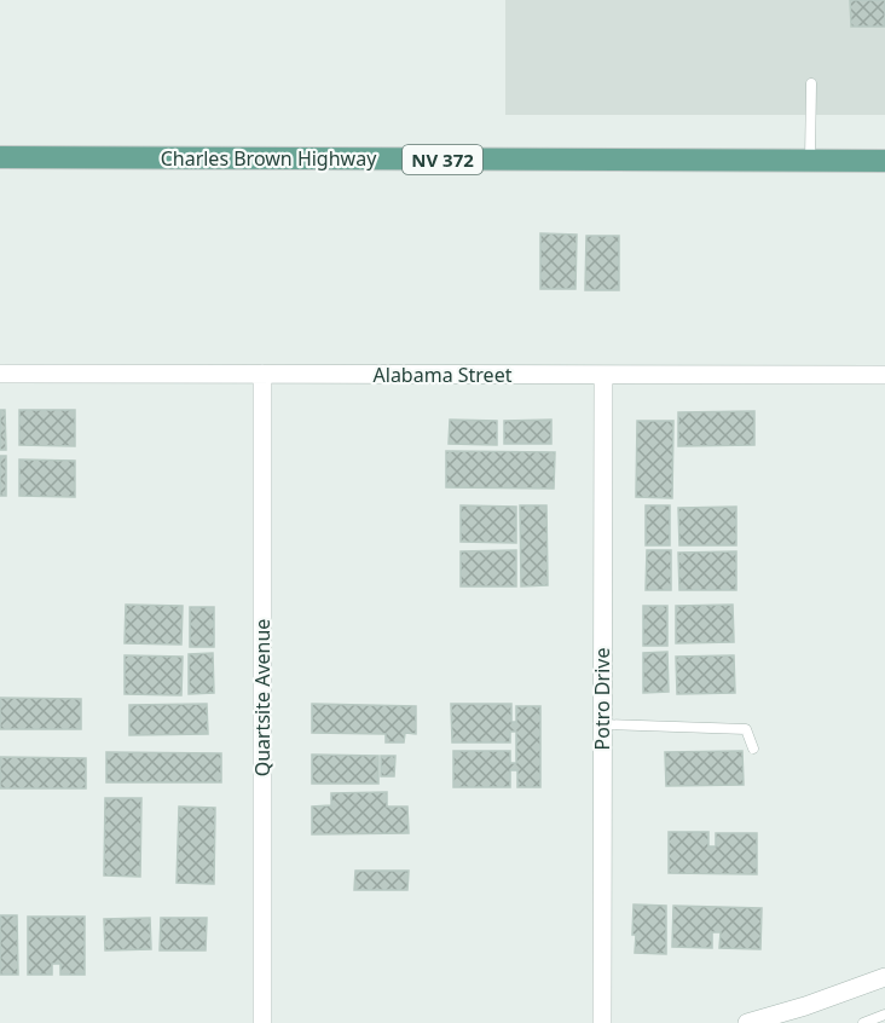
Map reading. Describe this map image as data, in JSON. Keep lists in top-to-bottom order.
{
  "streets": {
    "main road": ["Charles Brown Highway", "NV 372"],
    "street": ["Alabama Street", "Quartsite Avenue", "Potro Drive"]
  },
  "crossings": [
    ["Alabama Street", "Quartsite Avenue"],
    ["Alabama Street", "Potro Drive"]
  ]
}
